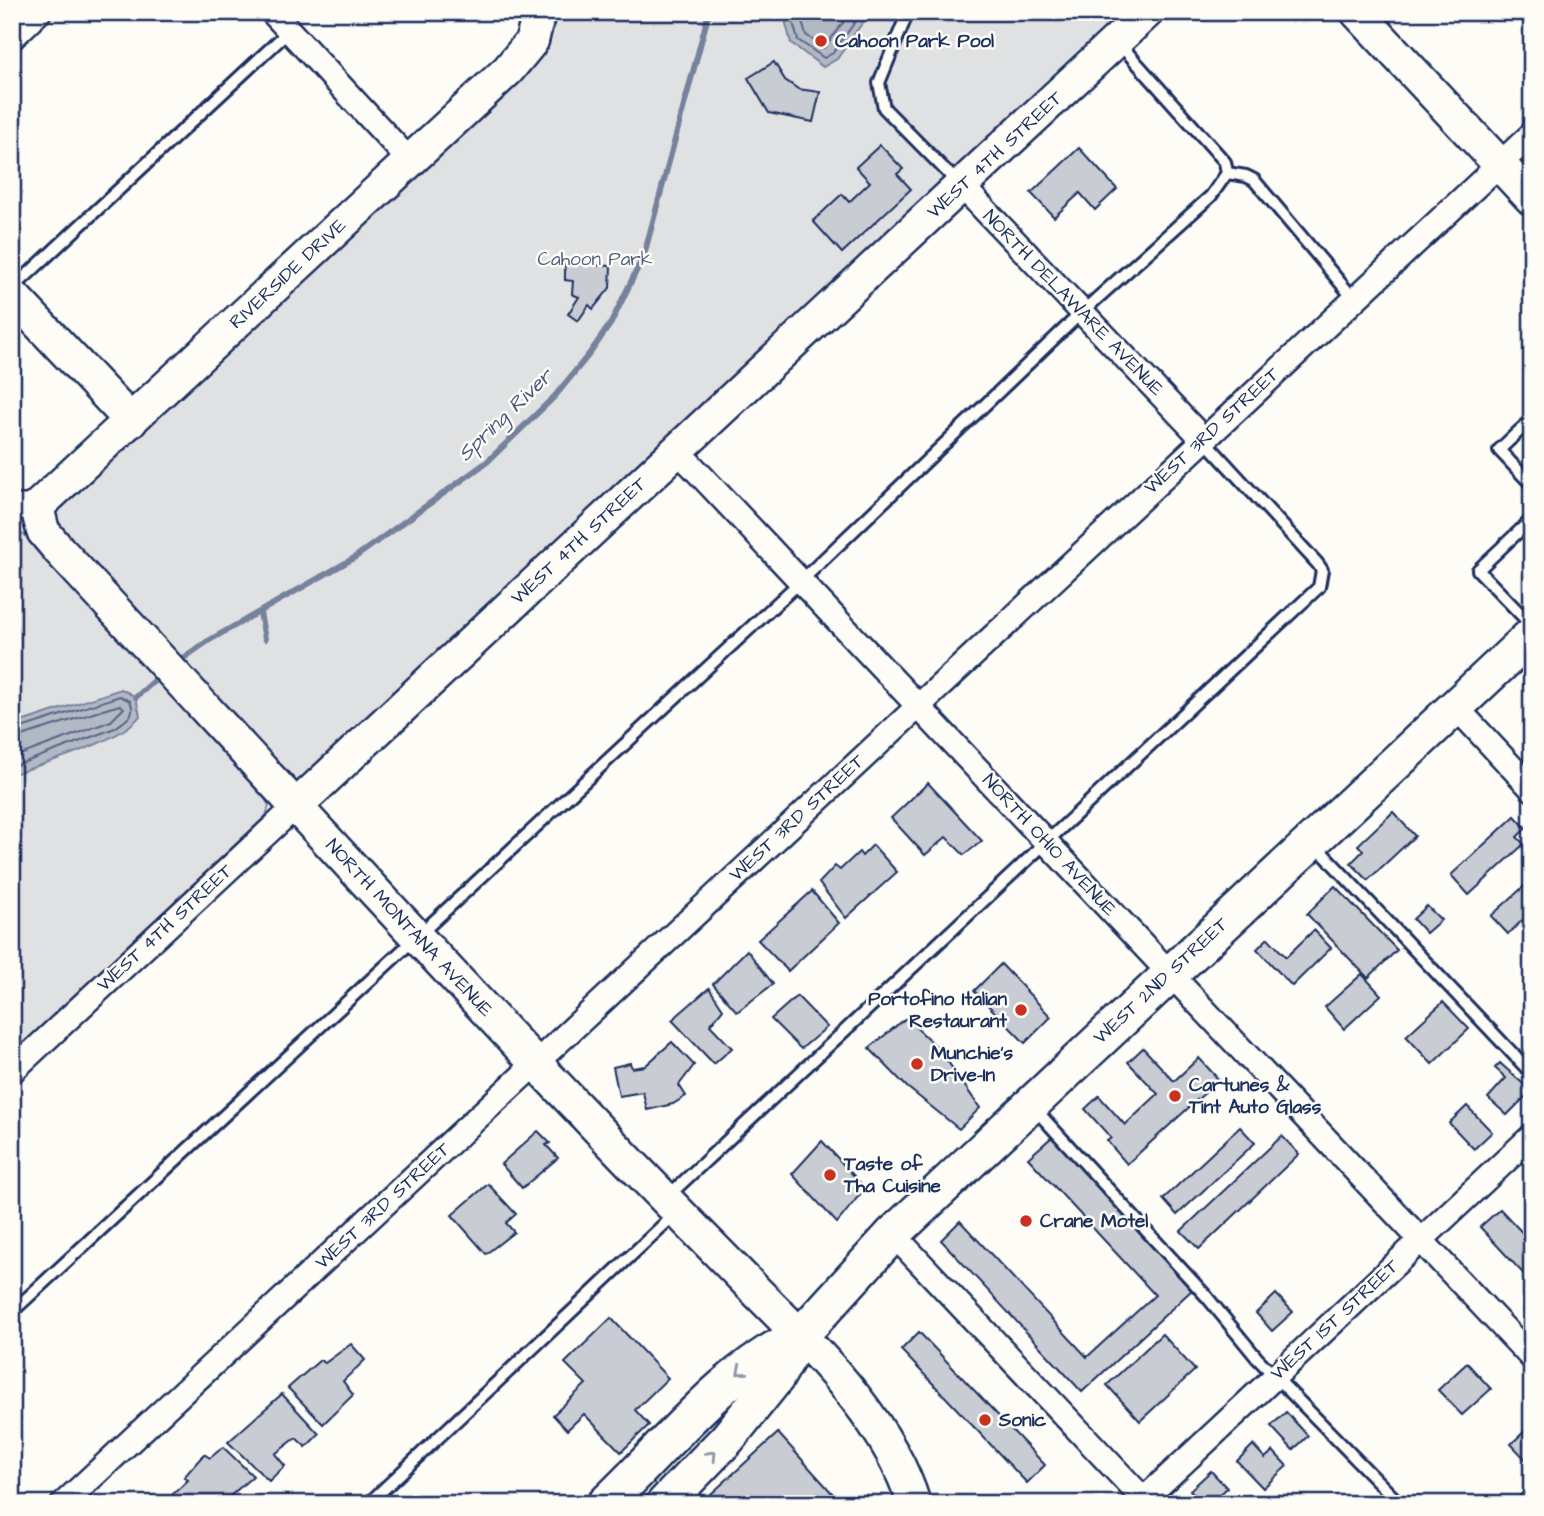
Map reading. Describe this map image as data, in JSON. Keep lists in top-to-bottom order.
{
  "streets": {
    "main road": ["WEST 2ND STREET"],
    "street": [
      "WEST 4TH STREET",
      "RIVERSIDE DRIVE",
      "NORTH DELAWARE AVENUE",
      "WEST 3RD STREET",
      "NORTH OHIO AVENUE",
      "NORTH MONTANA AVENUE",
      "WEST 1ST STREET"
    ]
  },
  "crossings": [
    ["WEST 4TH STREET", "NORTH DELAWARE AVENUE"],
    ["WEST 4TH STREET", "NORTH OHIO AVENUE"],
    ["WEST 4TH STREET", "NORTH MONTANA AVENUE"],
    ["RIVERSIDE DRIVE", "NORTH MONTANA AVENUE"],
    ["NORTH DELAWARE AVENUE", "WEST 3RD STREET"],
    ["WEST 3RD STREET", "NORTH OHIO AVENUE"],
    ["WEST 3RD STREET", "NORTH MONTANA AVENUE"],
    ["NORTH OHIO AVENUE", "WEST 2ND STREET"],
    ["NORTH OHIO AVENUE", "WEST 1ST STREET"],
    ["NORTH MONTANA AVENUE", "WEST 2ND STREET"]
  ],
  "water": ["Spring River"],
  "parks": ["Cahoon Park"],
  "places": [
    "Cahoon Park Pool",
    "Portofino Italian Restaurant",
    "Munchie's Drive-In",
    "Cartunes & Tint Auto Glass",
    "Taste of Tha Cuisine",
    "Crane Motel",
    "Sonic"
  ]
}
